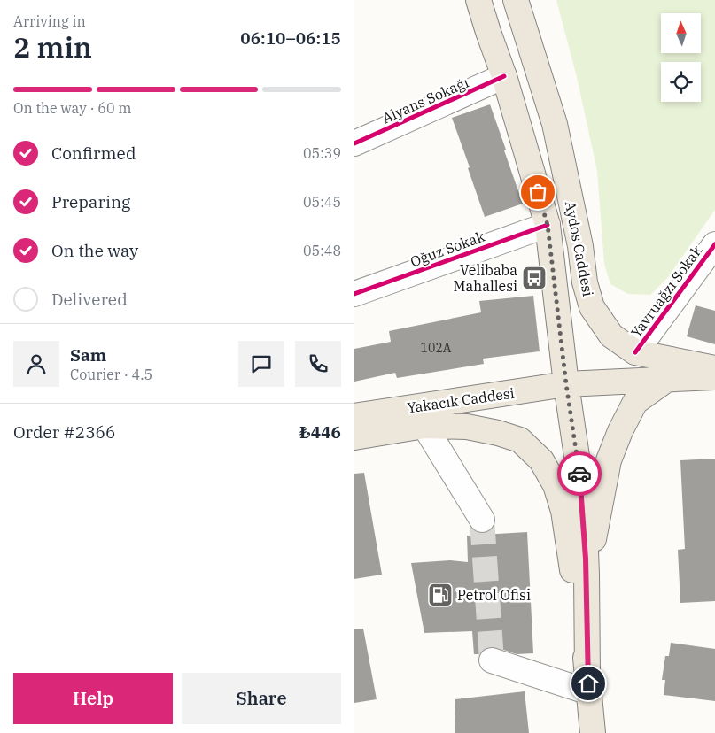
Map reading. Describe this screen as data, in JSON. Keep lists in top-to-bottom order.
{
  "streets": {
    "main road": ["Aydos Caddesi", "Yakacık Caddesi"],
    "street": ["Alyans Sokağı", "Oğuz Sokak", "Yavruağzı Sokak"]
  },
  "crossings": [
    ["Alyans Sokağı", "Aydos Caddesi"],
    ["Oğuz Sokak", "Aydos Caddesi"],
    ["Aydos Caddesi", "Yavruağzı Sokak"],
    ["Aydos Caddesi", "Yakacık Caddesi"]
  ],
  "places": {
    "bus stop": ["Velibaba Mahallesi"],
    "fuel station": ["Petrol Ofisi"]
  },
  "house_numbers": ["102A"],
  "north": "top",
  "page": {
    "heading": ["2 min", "Arriving in", "06:10–06:15"],
    "panel": [
      "Sam",
      "Courier · 4.5",
      "Order #2366",
      "₺446"
    ],
    "bar": "On the way · 60 m",
    "list": [
      ["Confirmed", "05:39"],
      ["Preparing", "05:45"],
      ["On the way", "05:48"],
      "Delivered"
    ],
    "buttons": ["Help", "Share"]
  }
}
